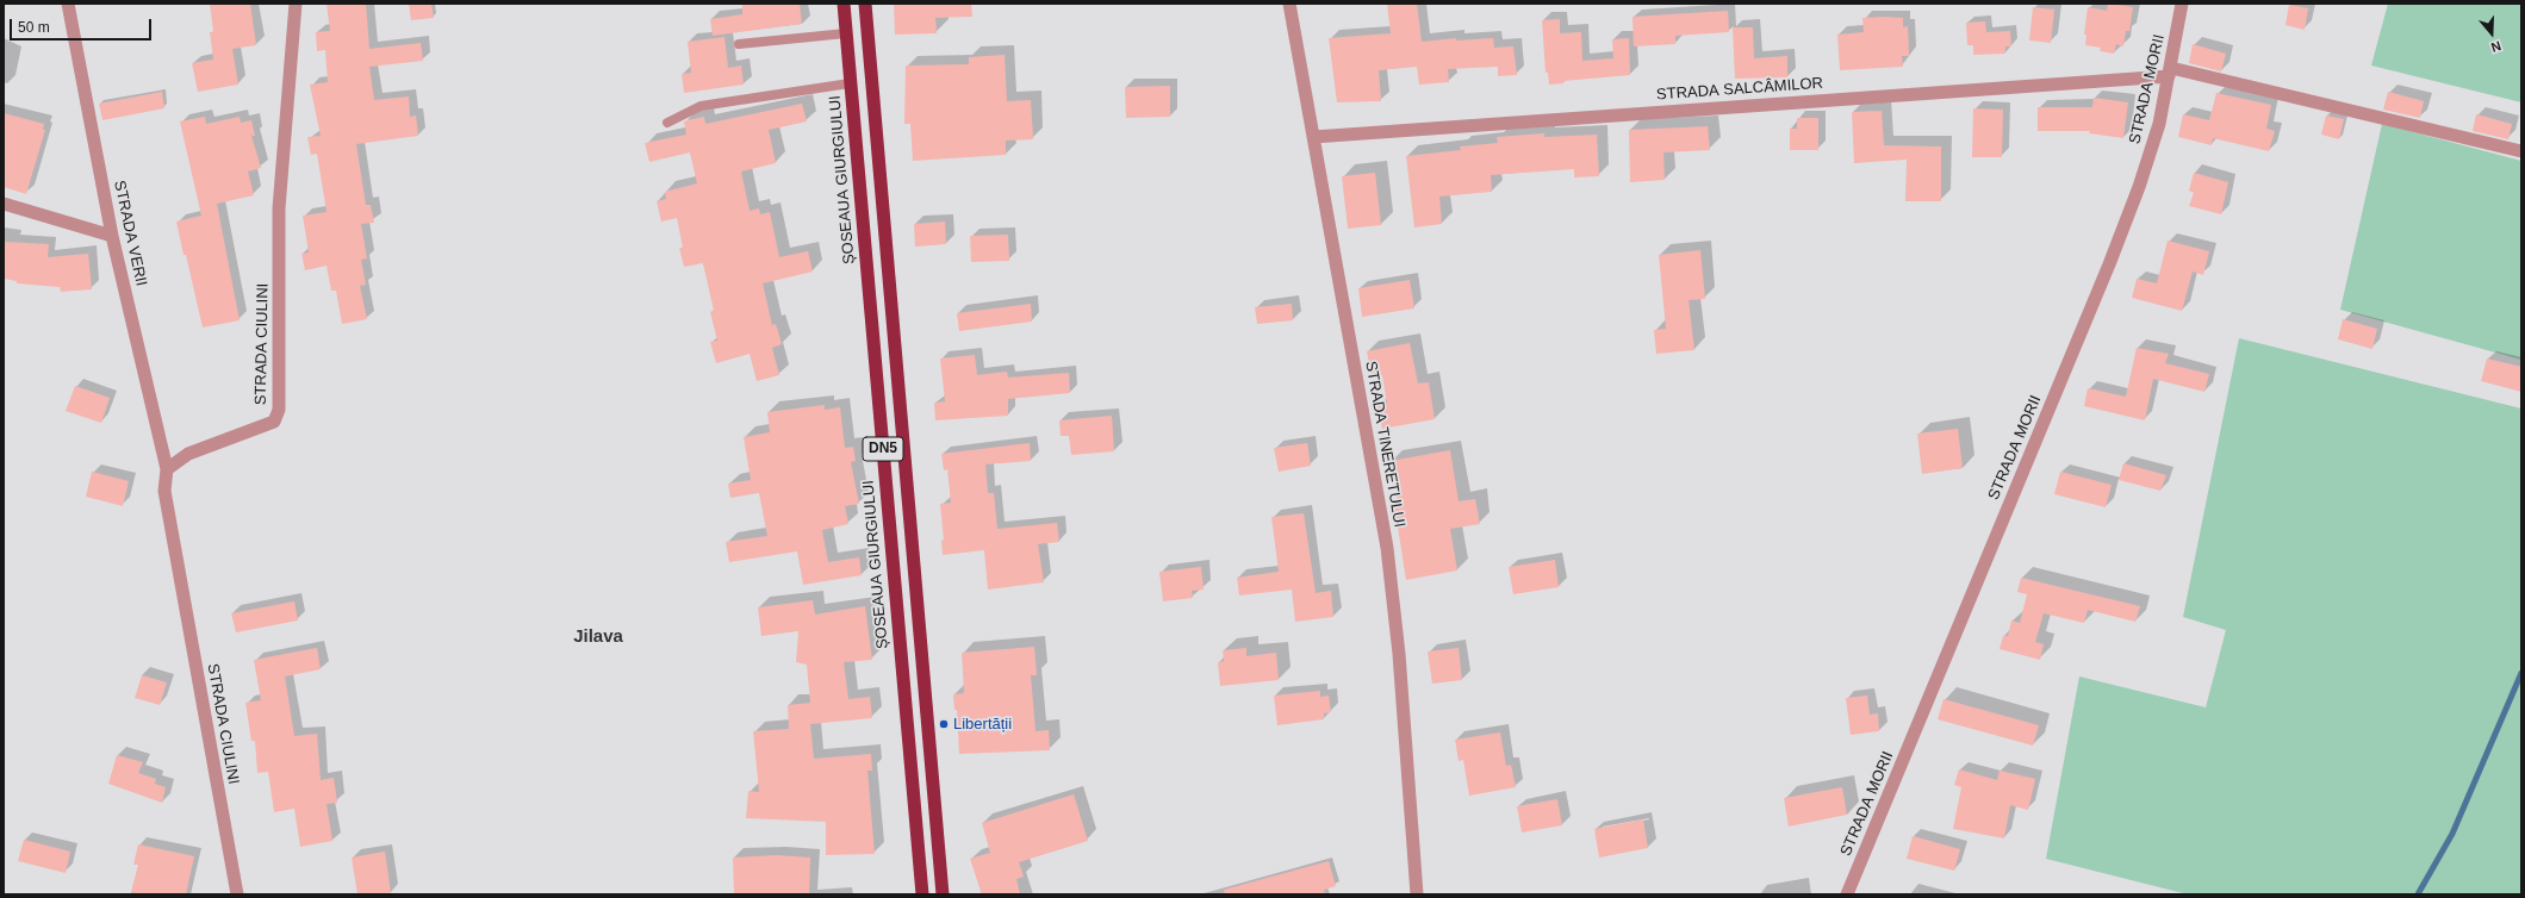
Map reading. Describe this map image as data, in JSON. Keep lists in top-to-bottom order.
{
  "streets": {
    "highway": ["ȘOSEAUA GIURGIULUI", "DN5"],
    "street": [
      "STRADA SALCÂMILOR",
      "STRADA MORII",
      "STRADA VERII",
      "STRADA CIULINI",
      "STRADA TINERETULUI"
    ]
  },
  "crossings": [
    ["STRADA SALCÂMILOR", "STRADA MORII"],
    ["STRADA SALCÂMILOR", "STRADA TINERETULUI"],
    ["STRADA VERII", "STRADA CIULINI"]
  ],
  "districts": ["Jilava"],
  "places": ["Libertății"],
  "scale_bar": "50 m",
  "north": "bottom"
}
